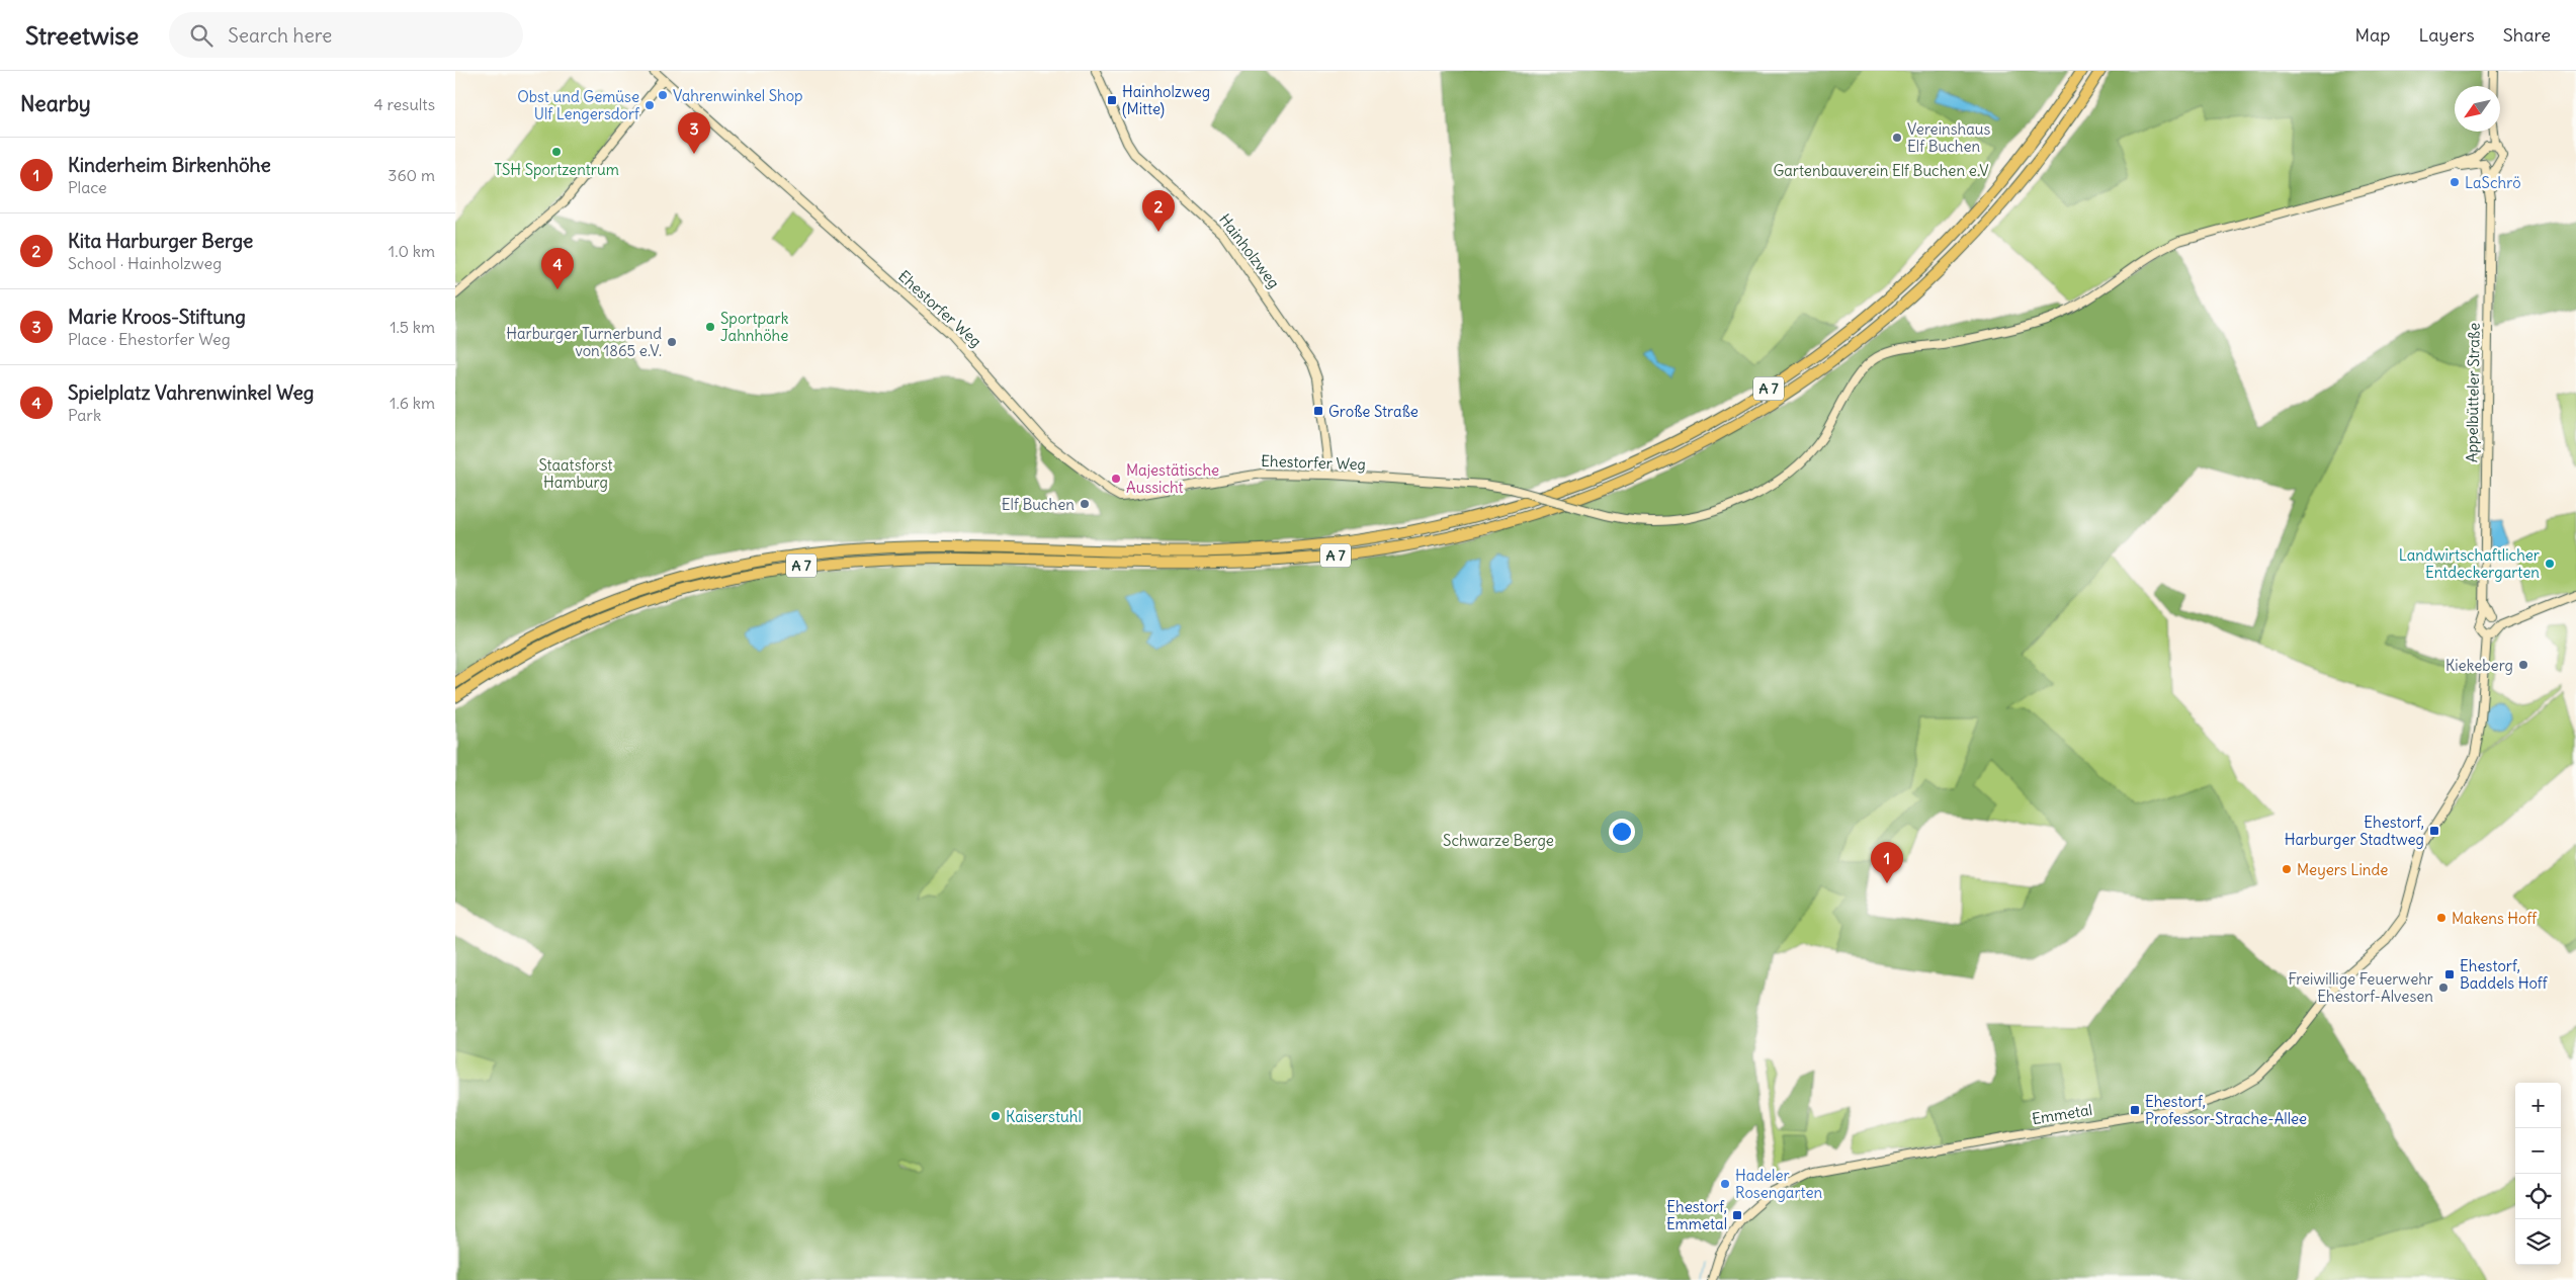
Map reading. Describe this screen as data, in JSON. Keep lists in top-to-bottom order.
{
  "streets": {
    "highway": ["A 7"],
    "main road": [
      "Hainholzweg",
      "Ehestorfer Weg",
      "Appelbütteler Straße",
      "Emmetal"
    ]
  },
  "crossings": [
    ["Hainholzweg", "Ehestorfer Weg"],
    ["Appelbütteler Straße", "Emmetal"]
  ],
  "parks": ["Gartenbauverein Elf Buchen e.V", "Staatsforst Hamburg", "Schwarze Berge"],
  "places": {
    "other": [
      "Vahrenwinkel Shop",
      "Obst und Gemüse Ulf Lengersdorf",
      "Vereinshaus Elf Buchen",
      "TSH Sportzentrum",
      "LaSchrö",
      "Sportpark Jahnhöhe",
      "Harburger Turnerbund von 1865 e.V.",
      "Majestätische Aussicht",
      "Elf Buchen",
      "Landwirtschaftlicher Entdeckergarten",
      "Kiekeberg",
      "Meyers Linde",
      "Makens Hoff",
      "Freiwillige Feuerwehr Ehestorf-Alvesen",
      "Kaiserstuhl",
      "Hadeler Rosengarten"
    ],
    "transit": [
      "Hainholzweg (Mitte)",
      "Große Straße",
      "Ehestorf, Harburger Stadtweg",
      "Ehestorf, Baddels Hoff",
      "Ehestorf, Professor-Strache-Allee",
      "Ehestorf, Emmetal"
    ]
  },
  "north": "bottom left",
  "page": {
    "header": "Streetwise",
    "search": "Search here",
    "nav": ["Map", "Layers", "Share"],
    "heading": ["Nearby", "4 results"],
    "pins": [
      "3",
      "2",
      "4",
      "1"
    ],
    "list": [
      {
        "mark": "1",
        "name": "Kinderheim Birkenhöhe",
        "note": "Place",
        "value": "360 m"
      },
      {
        "mark": "2",
        "name": "Kita Harburger Berge",
        "note": "School · Hainholzweg",
        "value": "1.0 km"
      },
      {
        "mark": "3",
        "name": "Marie Kroos-Stiftung",
        "note": "Place · Ehestorfer Weg",
        "value": "1.5 km"
      },
      {
        "mark": "4",
        "name": "Spielplatz Vahrenwinkel Weg",
        "note": "Park",
        "value": "1.6 km"
      }
    ],
    "map_buttons": ["+", "−"]
  }
}
